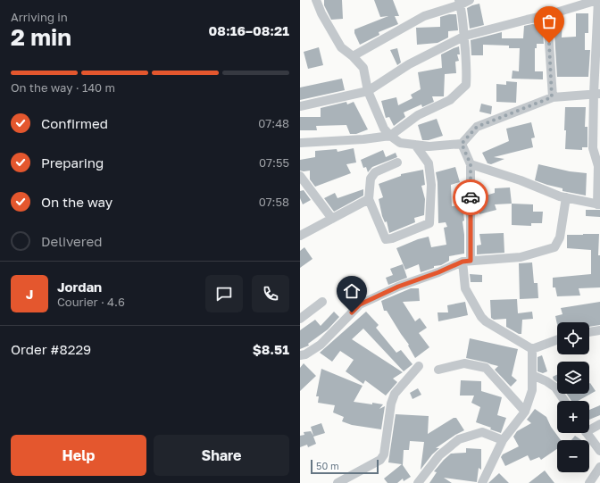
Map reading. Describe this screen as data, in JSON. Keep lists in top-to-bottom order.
{
  "scale_bar": "50 m",
  "page": {
    "heading": ["2 min", "Arriving in", "08:16–08:21"],
    "panel": [
      "Jordan",
      "Courier · 4.6",
      "Order #8229",
      "$8.51"
    ],
    "bar": "On the way · 140 m",
    "list": [
      ["Confirmed", "07:48"],
      ["Preparing", "07:55"],
      ["On the way", "07:58"],
      "Delivered"
    ],
    "round": "J",
    "map_buttons": ["+", "−"],
    "buttons": ["Help", "Share"],
    "scale": "50 m"
  }
}
